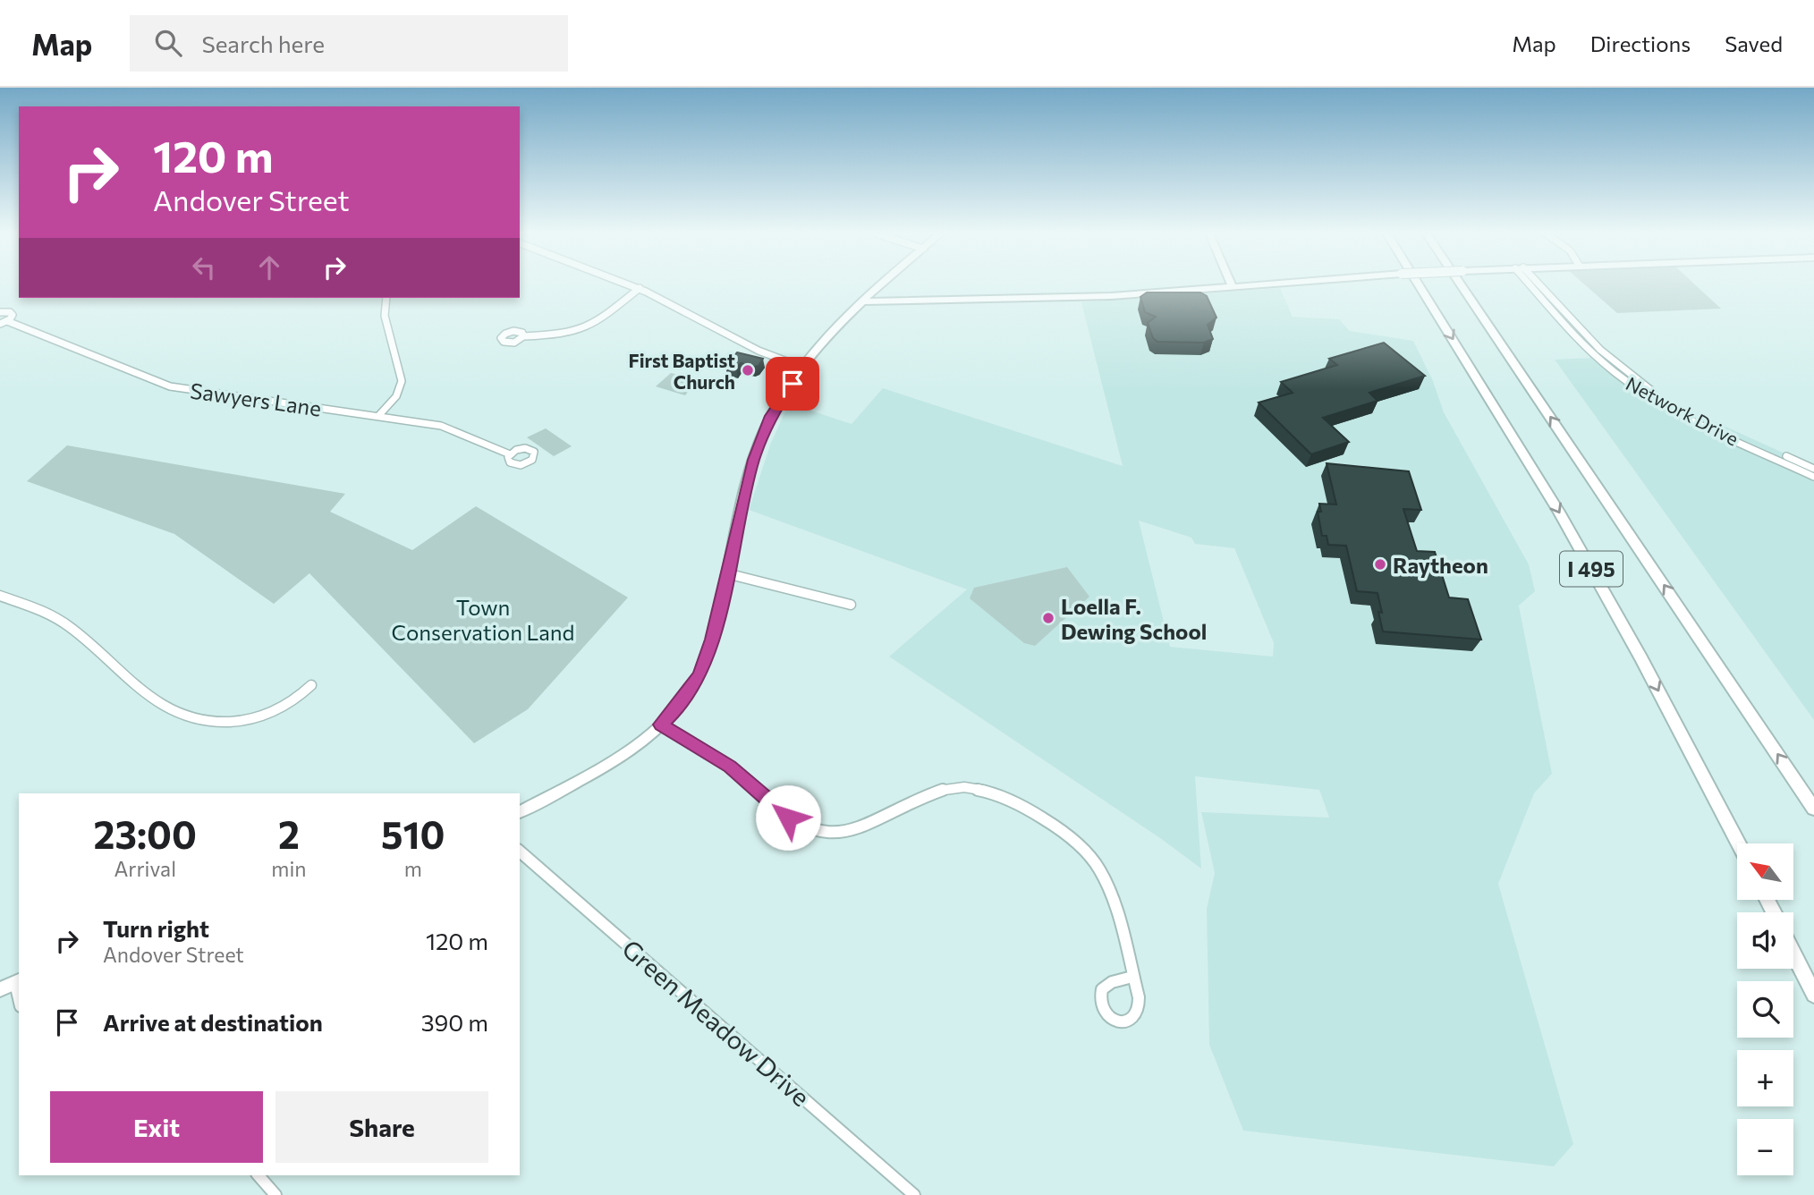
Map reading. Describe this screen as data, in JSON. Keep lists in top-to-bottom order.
{
  "streets": {
    "highway": ["I 495"],
    "street": ["Sawyers Lane", "Network Drive", "Green Meadow Drive"]
  },
  "parks": ["Town Conservation Land"],
  "places": ["First Baptist Church", "Raytheon", "Loella F. Dewing School"],
  "north": "top left",
  "page": {
    "header": "Map",
    "search": "Search here",
    "nav": ["Map", "Directions", "Saved"],
    "turn": ["120 m", "Andover Street"],
    "eta": [
      "23:00",
      "Arrival",
      "2",
      "min",
      "510",
      "m"
    ],
    "map_buttons": ["+", "−"],
    "list": [
      {
        "name": "Turn right",
        "note": "Andover Street",
        "value": "120 m"
      },
      {
        "name": "Arrive at destination",
        "value": "390 m"
      }
    ],
    "buttons": ["Exit", "Share"]
  }
}
